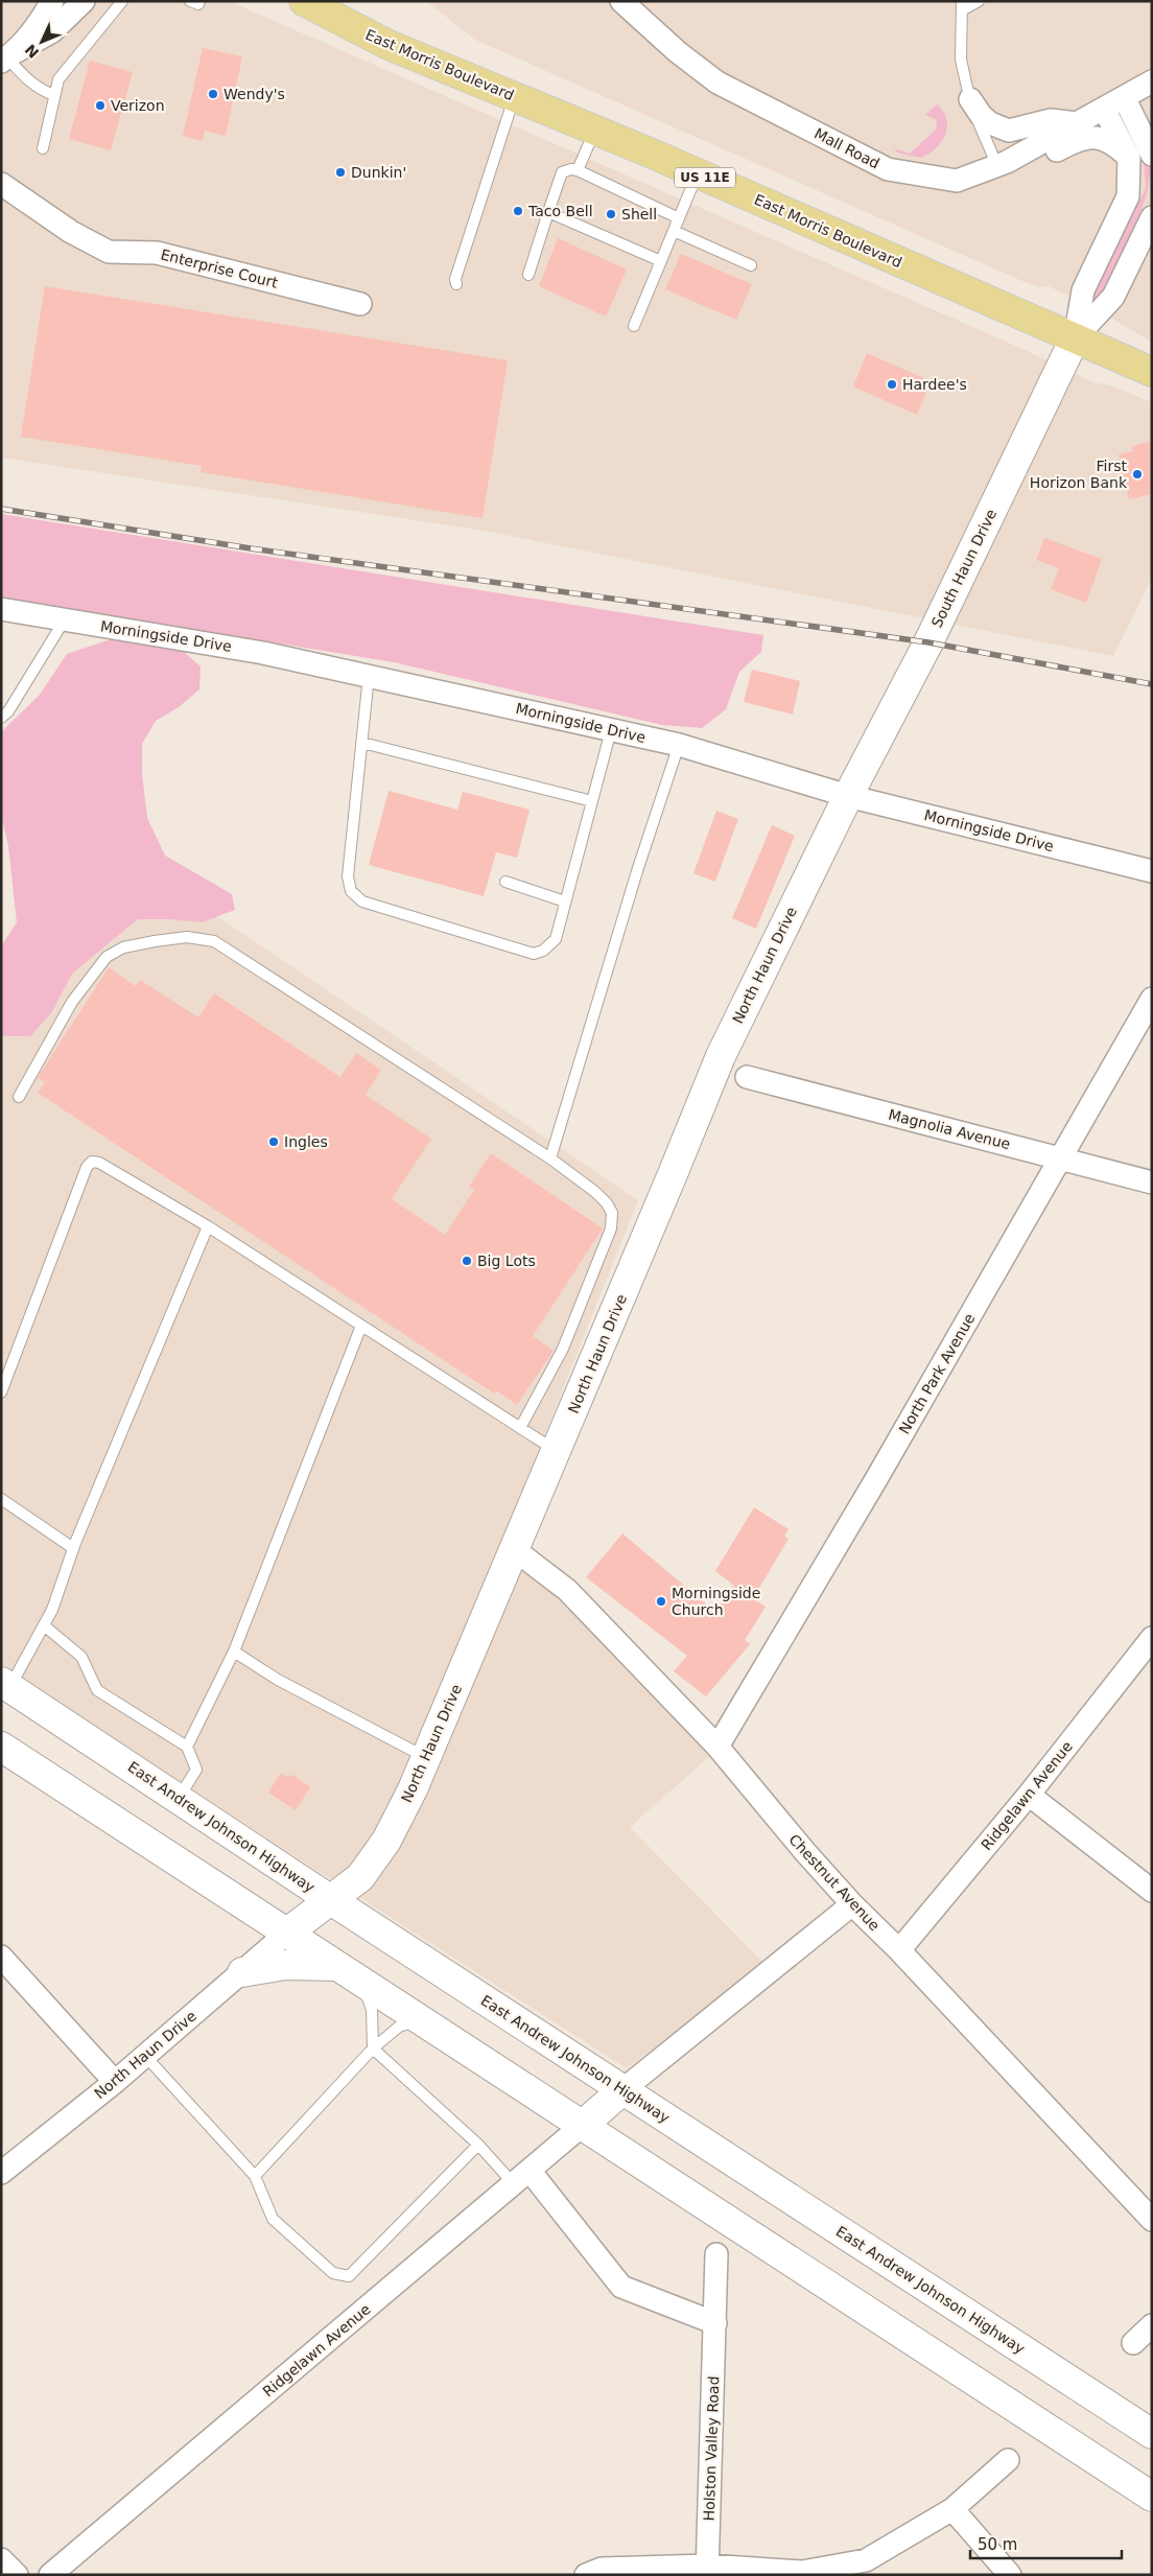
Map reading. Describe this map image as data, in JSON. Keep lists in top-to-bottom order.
{
  "streets": {
    "main road": [
      "East Morris Boulevard",
      "US 11E",
      "South Haun Drive",
      "North Haun Drive",
      "East Andrew Johnson Highway"
    ],
    "street": [
      "Mall Road",
      "Enterprise Court",
      "Morningside Drive",
      "Magnolia Avenue",
      "North Park Avenue",
      "Ridgelawn Avenue",
      "Chestnut Avenue",
      "Holston Valley Road"
    ]
  },
  "crossings": [
    ["East Morris Boulevard", "South Haun Drive"],
    ["Mall Road", "South Haun Drive"],
    ["South Haun Drive", "Morningside Drive"],
    ["South Haun Drive", "North Haun Drive"],
    ["Morningside Drive", "North Haun Drive"],
    ["North Haun Drive", "East Andrew Johnson Highway"],
    ["North Haun Drive", "Chestnut Avenue"],
    ["Magnolia Avenue", "North Park Avenue"],
    ["North Park Avenue", "Chestnut Avenue"],
    ["Ridgelawn Avenue", "Chestnut Avenue"]
  ],
  "places": [
    "Wendy's",
    "Verizon",
    "Dunkin'",
    "Taco Bell",
    "Shell",
    "Hardee's",
    "First Horizon Bank",
    "Ingles",
    "Big Lots",
    "Morningside Church"
  ],
  "scale_bar": "50 m",
  "north": "bottom left"
}
